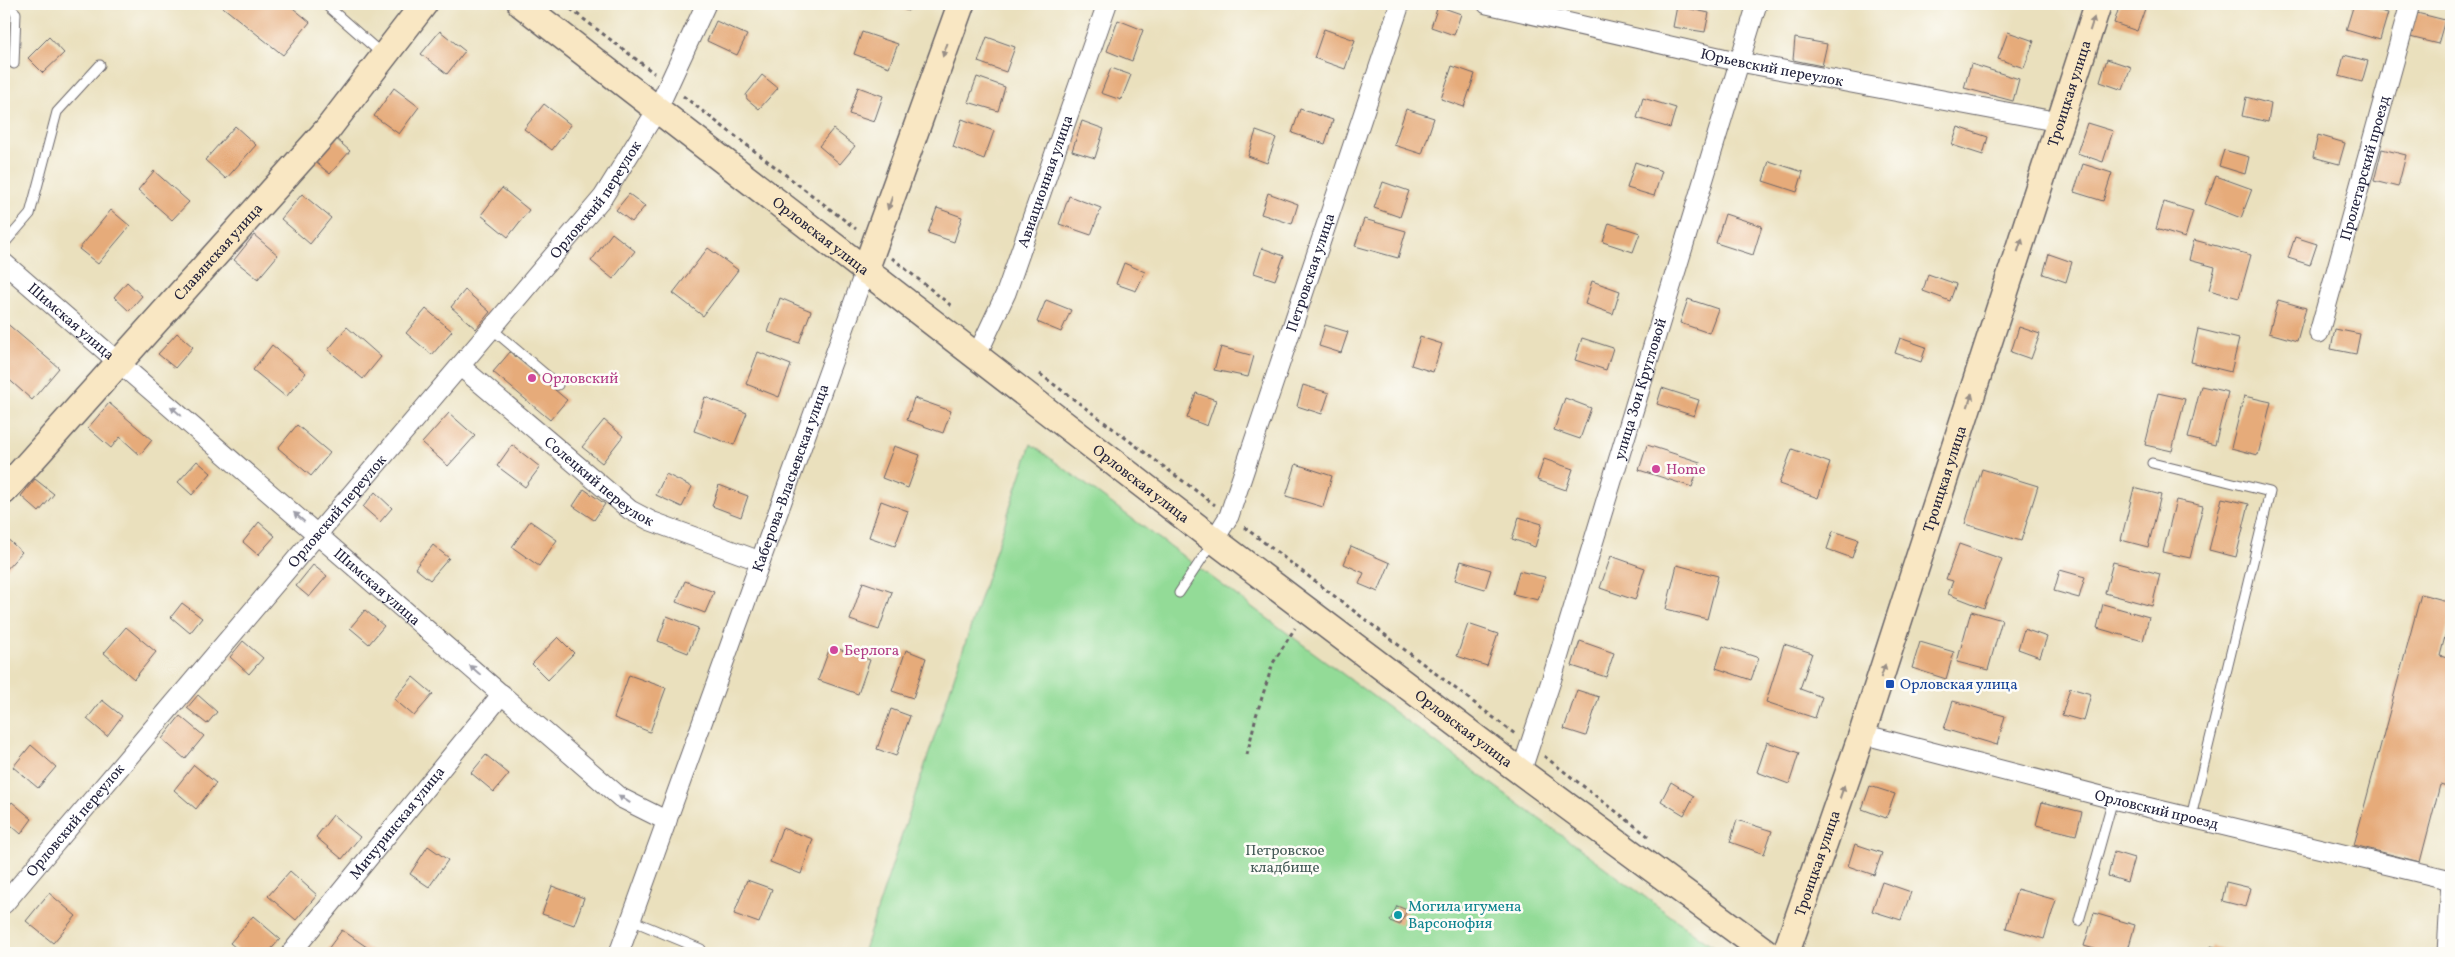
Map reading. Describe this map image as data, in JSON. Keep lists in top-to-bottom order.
{
  "streets": {
    "main road": [
      "Троицкая улица",
      "Орловская улица",
      "Славянская улица",
      "Каберова-Власьевская улица"
    ],
    "street": [
      "Юрьевский переулок",
      "Пролетарский проезд",
      "Авиационная улица",
      "Орловский переулок",
      "Петровская улица",
      "Шимская улица",
      "улица Зои Кругловой",
      "Солецкий переулок",
      "Орловский проезд",
      "Мичуринская улица"
    ]
  },
  "crossings": [
    ["Юрьевский переулок", "Троицкая улица"],
    ["Юрьевский переулок", "улица Зои Кругловой"],
    ["Троицкая улица", "Орловский проезд"],
    ["Авиационная улица", "Орловская улица"],
    ["Орловский переулок", "Орловская улица"],
    ["Орловский переулок", "Шимская улица"],
    ["Орловский переулок", "Солецкий переулок"],
    ["Орловская улица", "Петровская улица"],
    ["Орловская улица", "улица Зои Кругловой"],
    ["Орловская улица", "Каберова-Власьевская улица"],
    ["Славянская улица", "Шимская улица"],
    ["Шимская улица", "Каберова-Власьевская улица"],
    ["Шимская улица", "Мичуринская улица"],
    ["Каберова-Власьевская улица", "Солецкий переулок"]
  ],
  "one_way": ["Троицкая улица", "Шимская улица"],
  "parks": ["Петровское кладбище"],
  "places": {
    "other": [
      "Орловский",
      "Home",
      "Берлога",
      "Могила игумена Варсонофия"
    ],
    "transit": ["Орловская улица"]
  }
}
